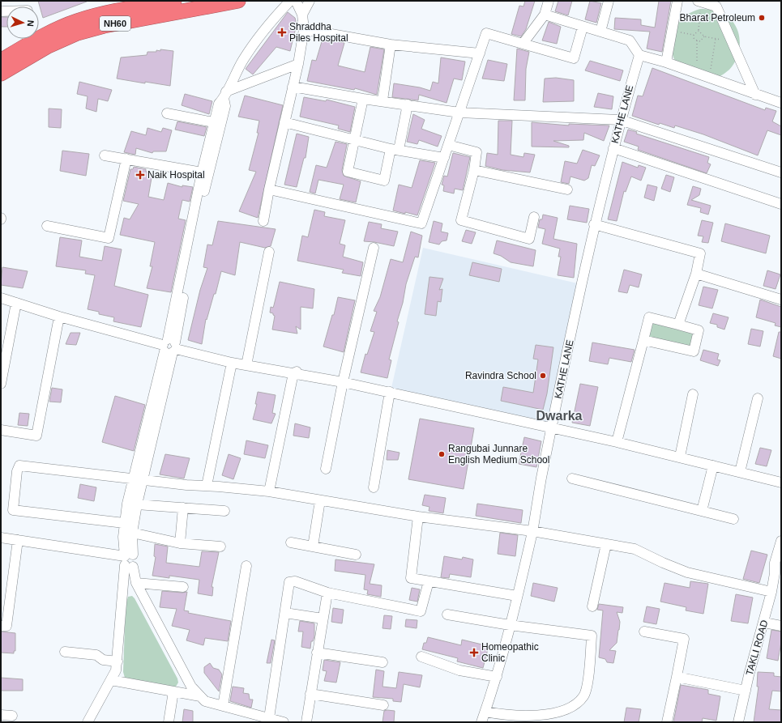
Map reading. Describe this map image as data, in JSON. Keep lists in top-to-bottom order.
{
  "streets": {
    "highway": ["NH60"],
    "street": ["KATHE LANE", "TAKLI ROAD"]
  },
  "districts": ["Dwarka"],
  "places": {
    "other": ["Bharat Petroleum", "Ravindra School", "Rangubai Junnare English Medium School"],
    "health": ["Shraddha Piles Hospital", "Naik Hospital", "Homeopathic Clinic"]
  },
  "north": "right"
}
